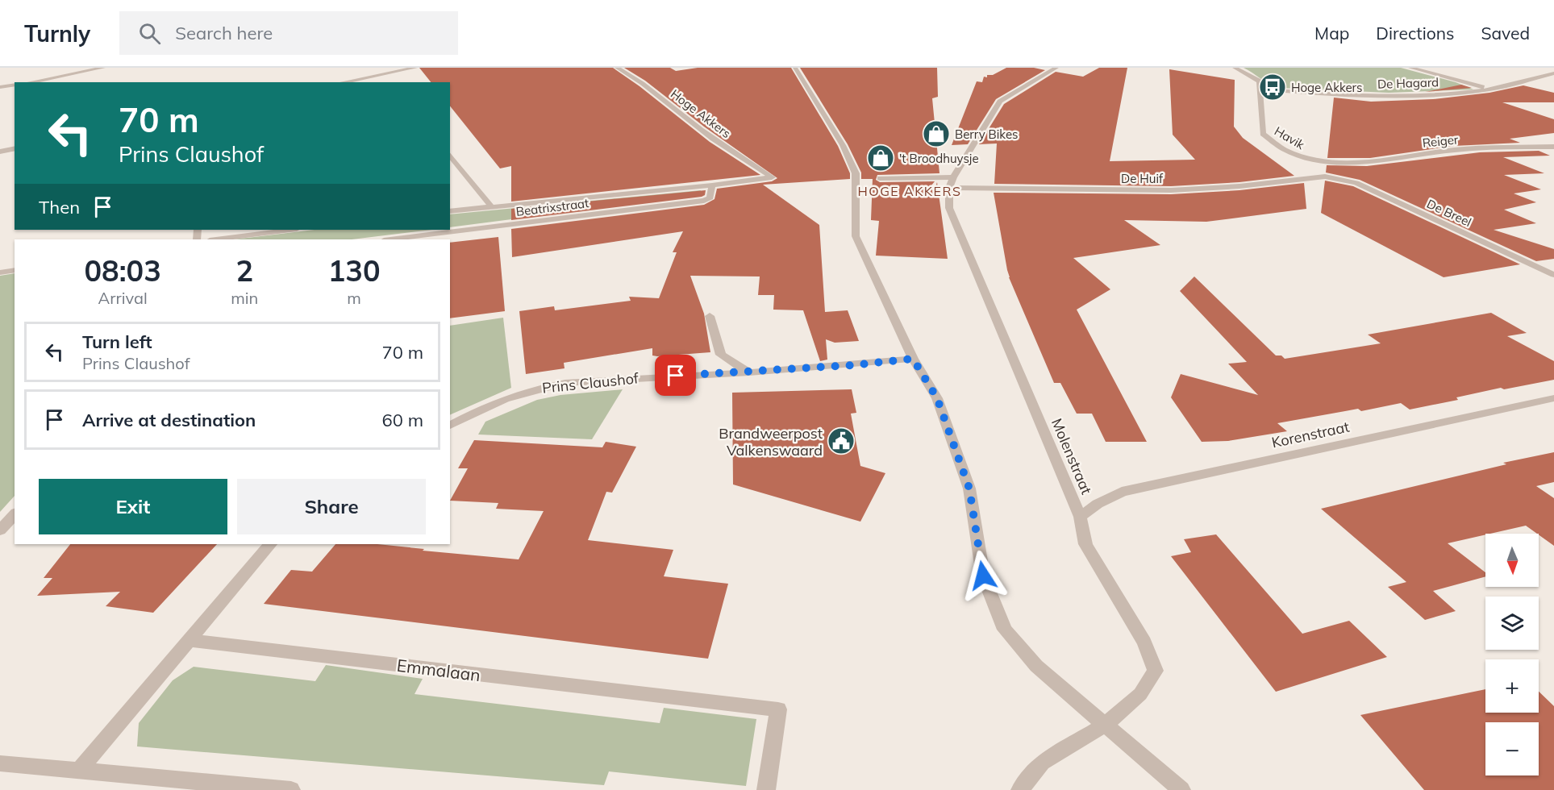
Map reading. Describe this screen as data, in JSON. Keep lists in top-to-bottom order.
{
  "streets": {
    "street": [
      "De Hagard",
      "Hoge Akkers",
      "Havik",
      "Reiger",
      "De Huif",
      "Beatrixstraat",
      "De Breel",
      "Prins Claushof",
      "Korenstraat",
      "Molenstraat",
      "Emmalaan"
    ]
  },
  "crossings": [
    ["De Hagard", "Havik"],
    ["Hoge Akkers", "Beatrixstraat"],
    ["Havik", "Reiger"],
    ["De Huif", "De Breel"],
    ["De Huif", "Molenstraat"],
    ["Korenstraat", "Molenstraat"]
  ],
  "districts": ["HOGE AKKERS"],
  "places": {
    "bus stop": ["Hoge Akkers"],
    "shop": ["Berry Bikes", "'t Broodhuysje"],
    "public building": ["Brandweerpost Valkenswaard"]
  },
  "north": "bottom",
  "page": {
    "header": "Turnly",
    "search": "Search here",
    "nav": ["Map", "Directions", "Saved"],
    "turn": ["70 m", "Prins Claushof"],
    "then": "Then",
    "eta": [
      "08:03",
      "Arrival",
      "2",
      "min",
      "130",
      "m"
    ],
    "list": [
      {
        "name": "Turn left",
        "note": "Prins Claushof",
        "value": "70 m"
      },
      {
        "name": "Arrive at destination",
        "value": "60 m"
      }
    ],
    "buttons": ["Exit", "Share"],
    "map_buttons": ["+", "−"]
  }
}
